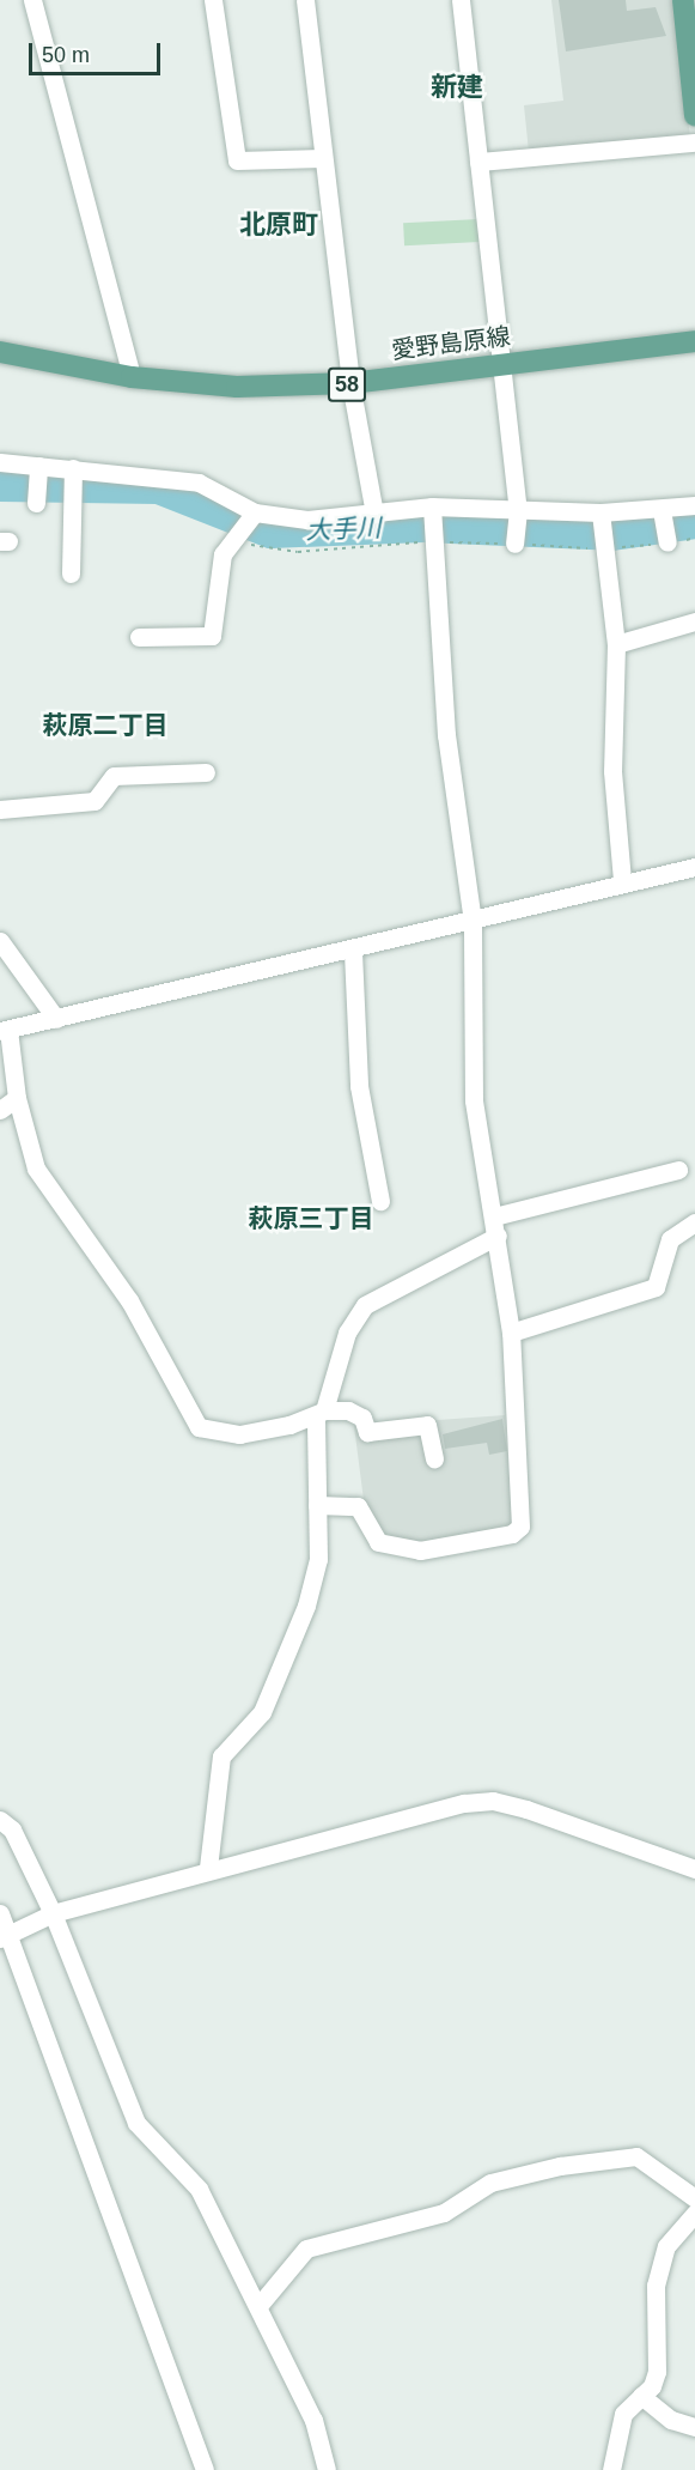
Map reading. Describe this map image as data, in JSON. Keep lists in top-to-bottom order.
{
  "streets": {
    "main road": ["愛野島原線", "58"]
  },
  "districts": [
    "新建",
    "北原町",
    "萩原二丁目",
    "萩原三丁目"
  ],
  "water": ["大手川"],
  "scale_bar": "50 m"
}
